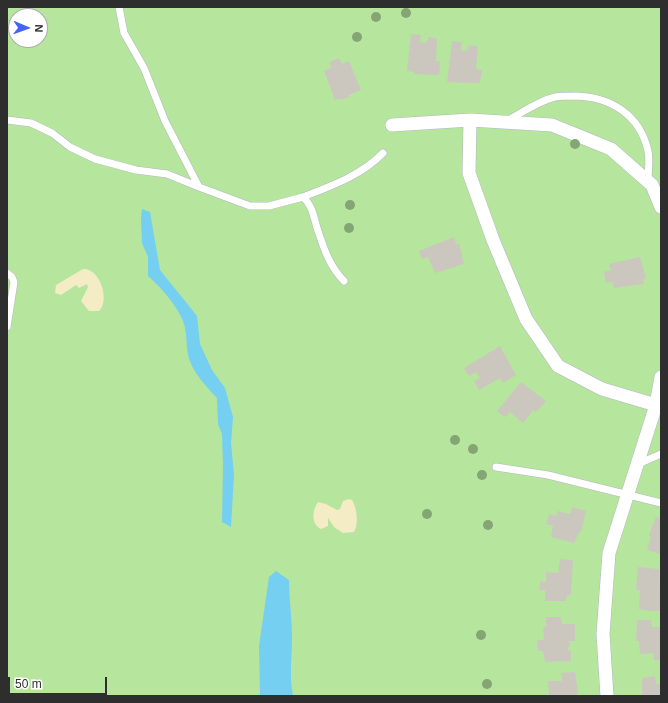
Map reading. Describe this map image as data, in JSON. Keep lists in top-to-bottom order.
{
  "scale_bar": "50 m",
  "north": "right"
}
